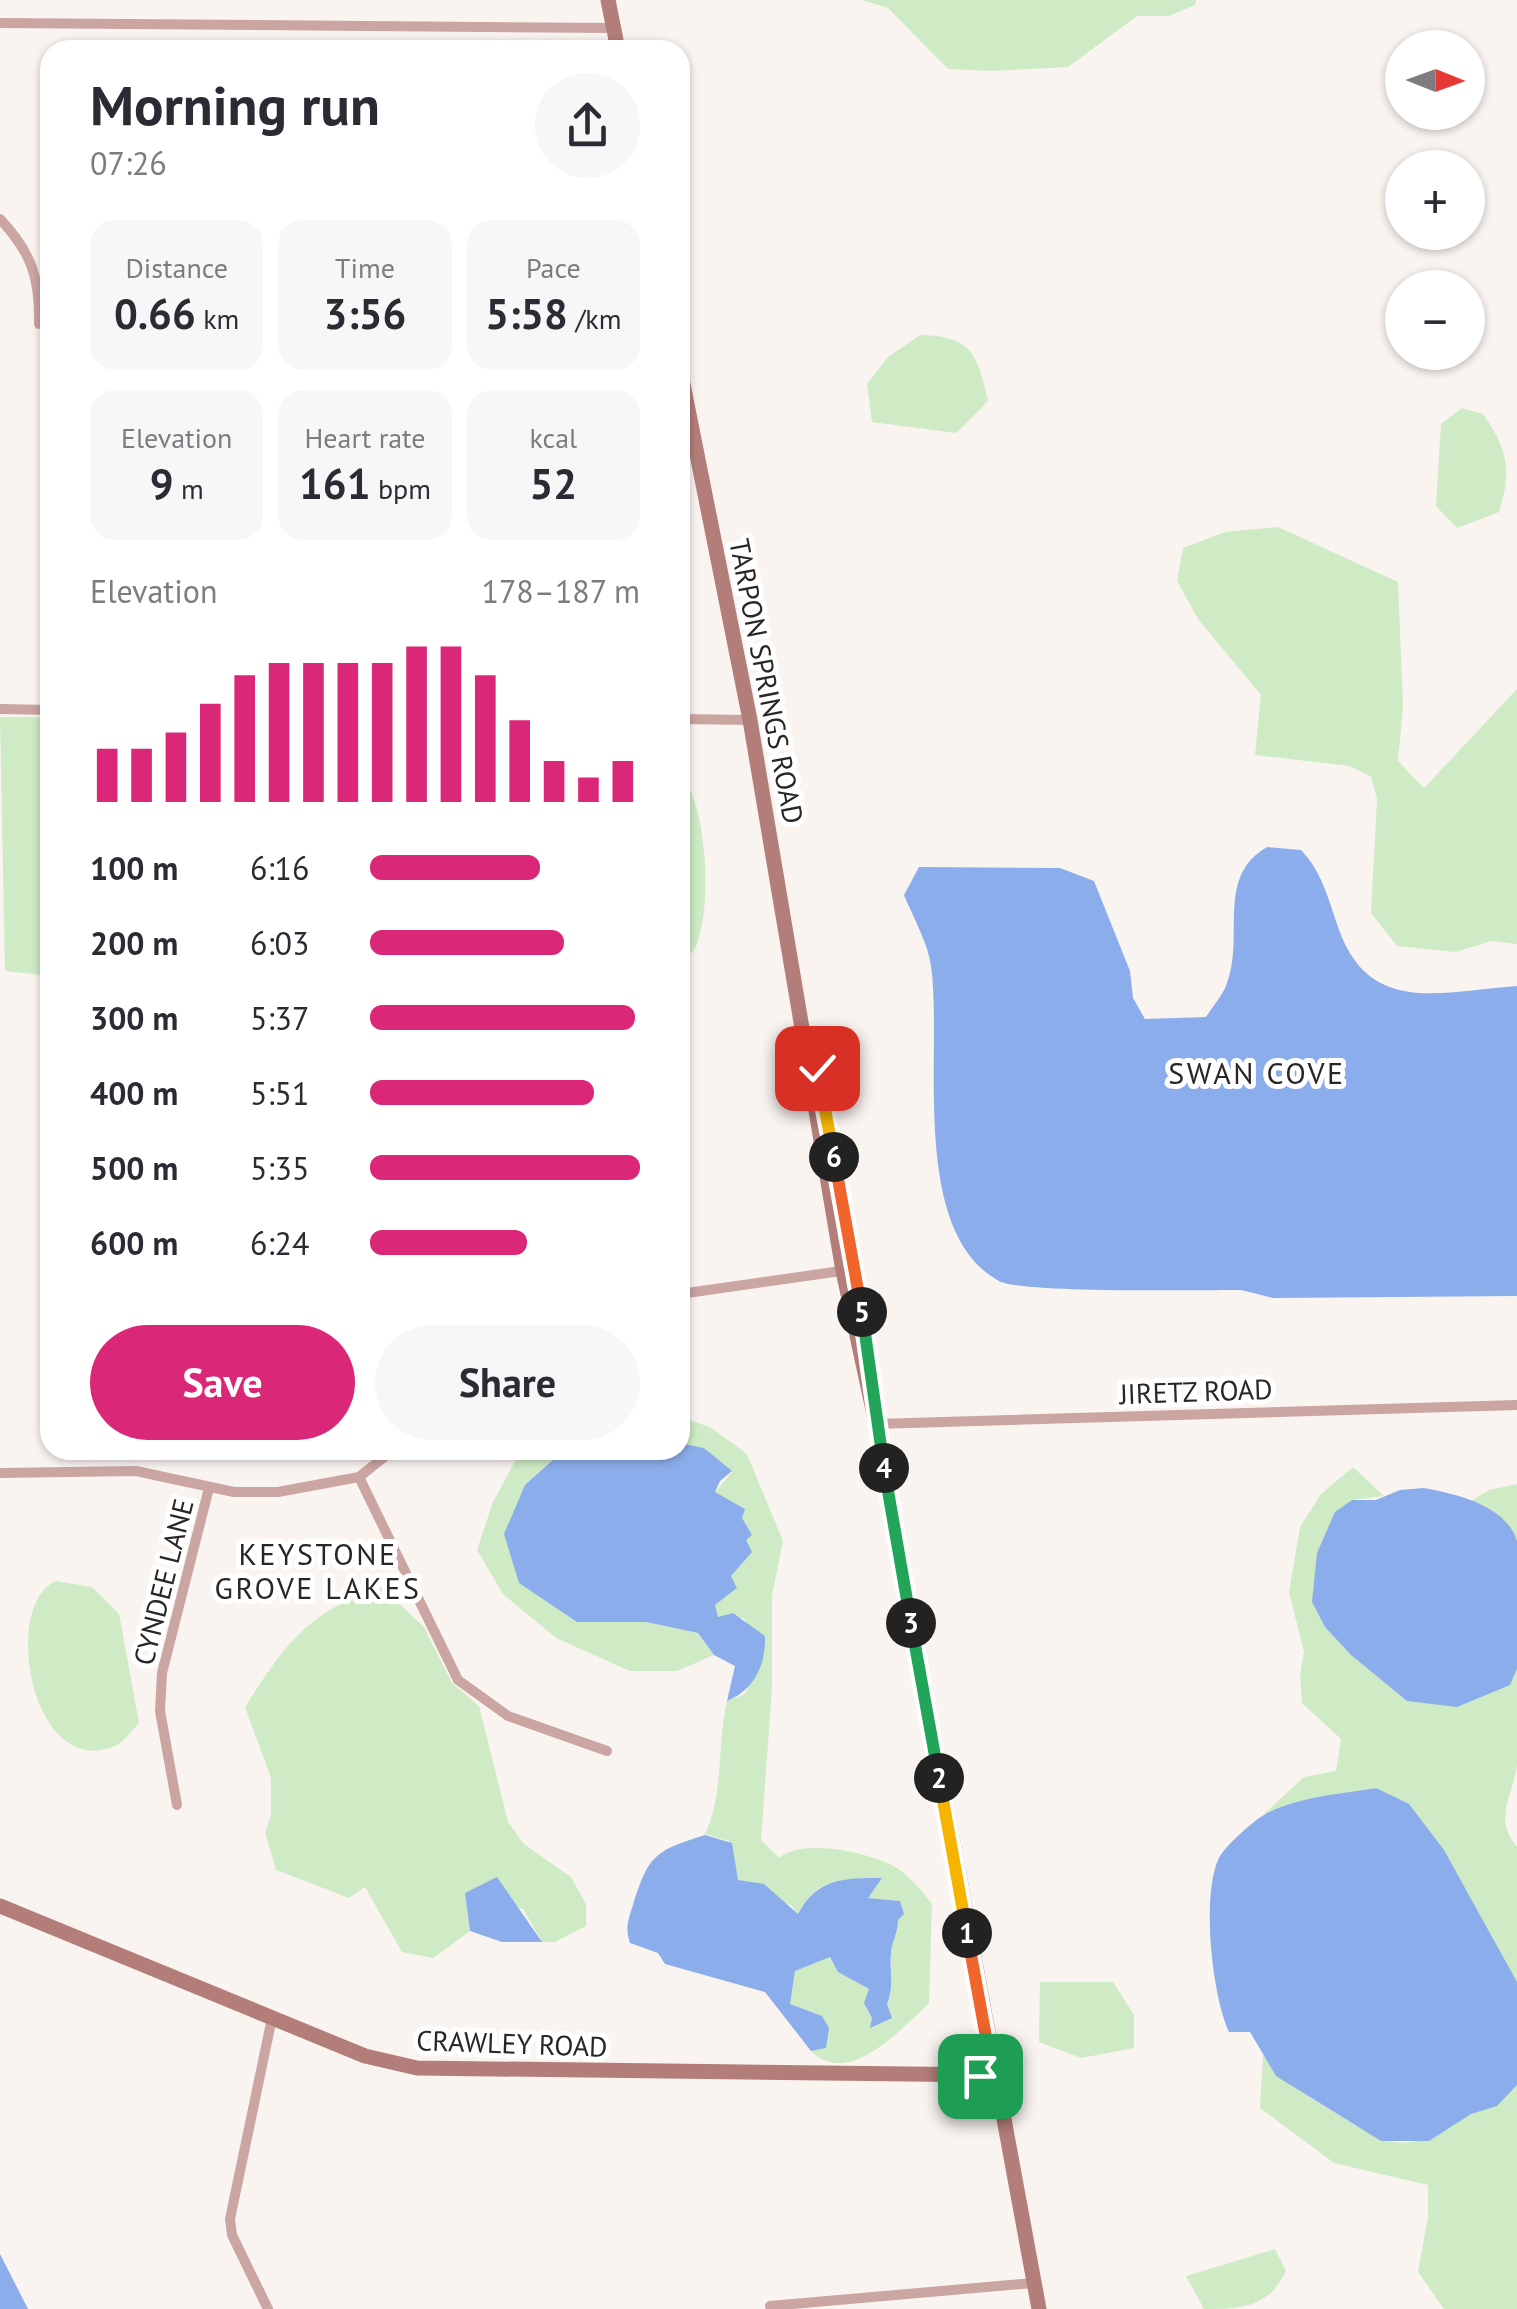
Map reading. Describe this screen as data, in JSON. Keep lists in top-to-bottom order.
{
  "streets": {
    "main road": ["TARPON SPRINGS ROAD", "CRAWLEY ROAD"],
    "street": ["JIRETZ ROAD", "CYNDEE LANE"]
  },
  "crossings": [
    ["TARPON SPRINGS ROAD", "JIRETZ ROAD"],
    ["TARPON SPRINGS ROAD", "CRAWLEY ROAD"]
  ],
  "districts": ["SWAN COVE", "KEYSTONE GROVE LAKES"],
  "north": "right",
  "page": {
    "map_buttons": ["+", "−"],
    "heading": ["Morning run", "07:26"],
    "stats": [
      ["Distance", "0.66 km"],
      ["Time", "3:56"],
      ["Pace", "5:58 /km"],
      ["Elevation", "9 m"],
      ["Heart rate", "161 bpm"],
      ["kcal", "52"]
    ],
    "chart": ["Elevation", "178–187 m"],
    "list": [
      {
        "name": "100 m",
        "note": "6:16"
      },
      {
        "name": "200 m",
        "note": "6:03"
      },
      {
        "name": "300 m",
        "note": "5:37"
      },
      {
        "name": "400 m",
        "note": "5:51"
      },
      {
        "name": "500 m",
        "note": "5:35"
      },
      {
        "name": "600 m",
        "note": "6:24"
      }
    ],
    "pins": [
      "6",
      "5",
      "4",
      "3",
      "2",
      "1"
    ],
    "buttons": ["Save", "Share"]
  }
}
